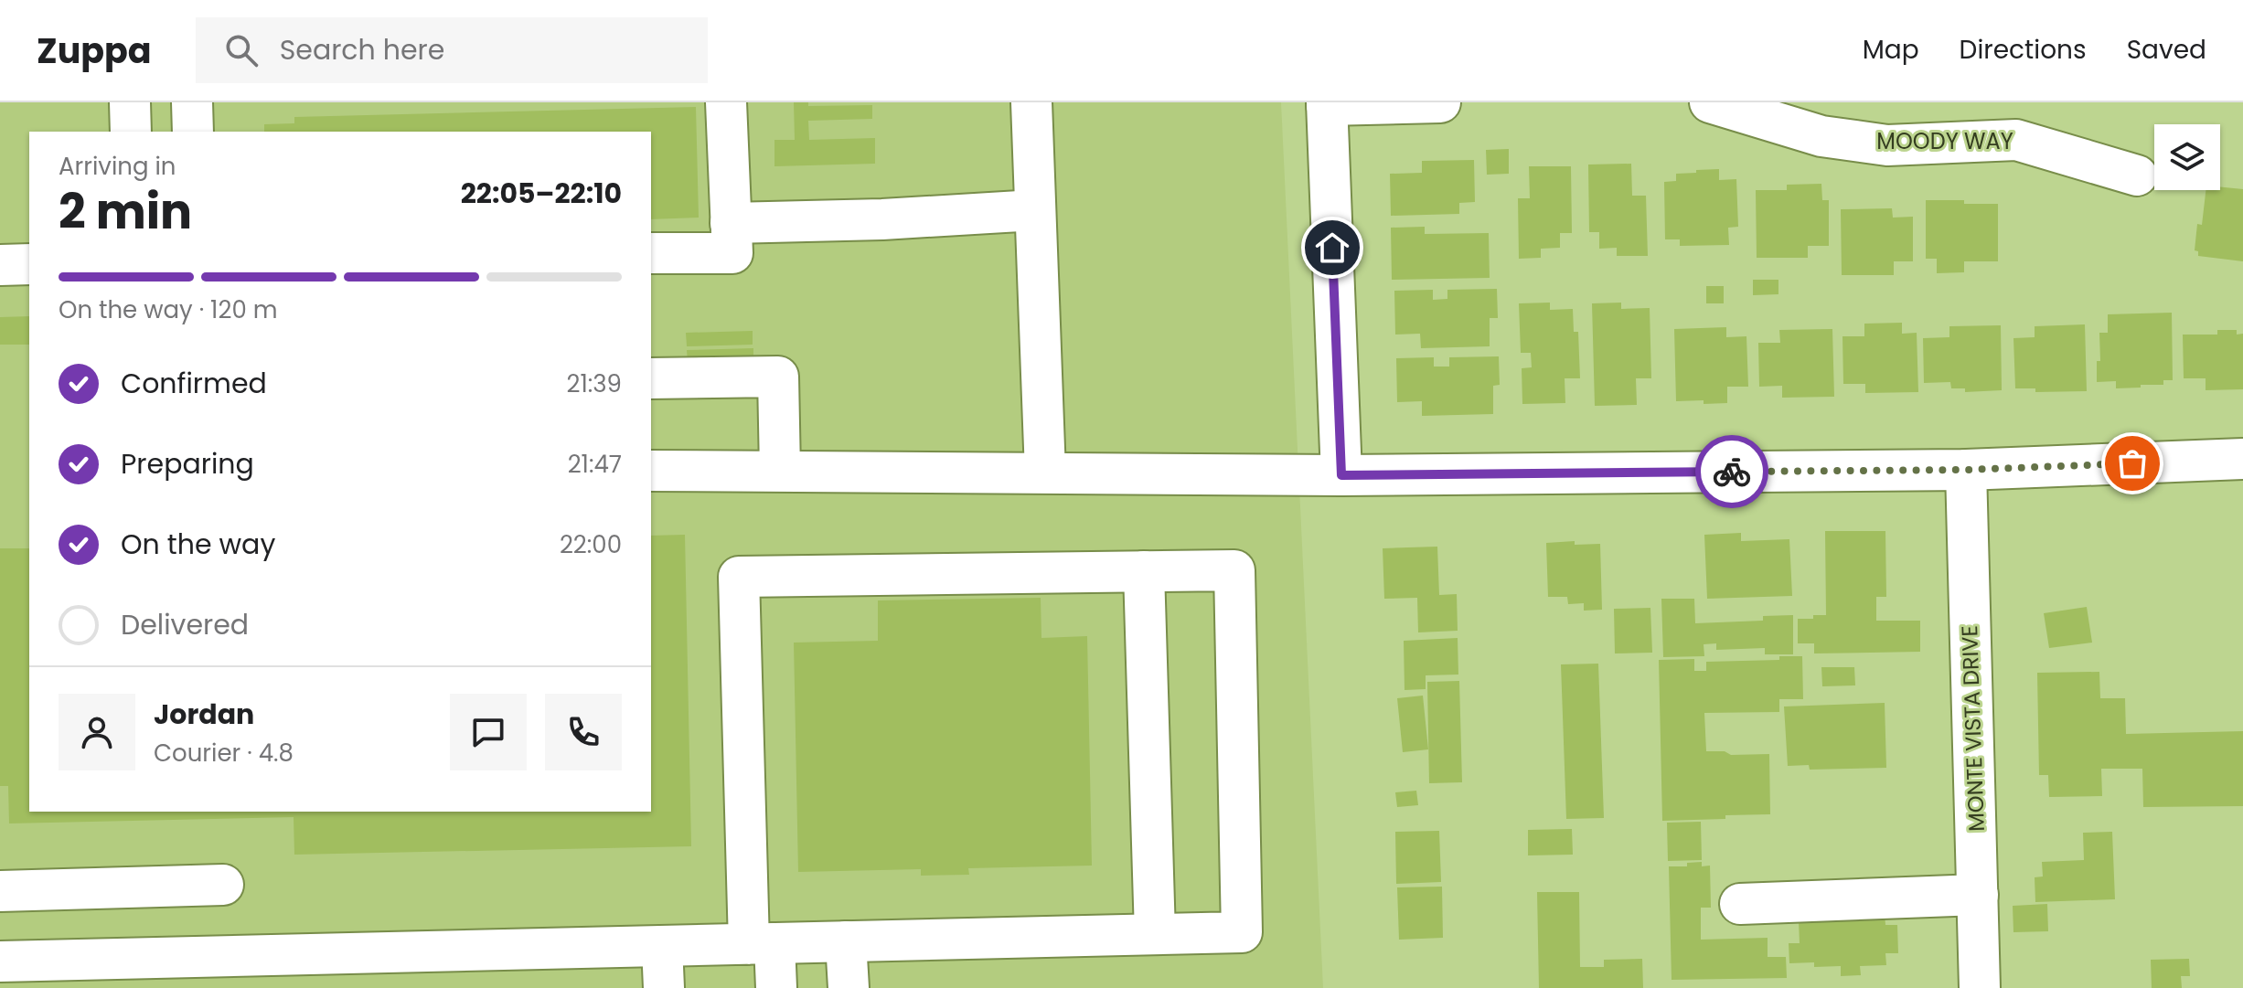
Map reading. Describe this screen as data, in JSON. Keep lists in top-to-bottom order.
{
  "streets": {
    "street": ["MOODY WAY", "MONTE VISTA DRIVE"]
  },
  "page": {
    "header": "Zuppa",
    "search": "Search here",
    "nav": ["Map", "Directions", "Saved"],
    "heading": ["2 min", "Arriving in", "22:05–22:10"],
    "panel": ["Jordan", "Courier · 4.8"],
    "bar": "On the way · 120 m",
    "list": [
      ["Confirmed", "21:39"],
      ["Preparing", "21:47"],
      ["On the way", "22:00"],
      "Delivered"
    ]
  }
}
